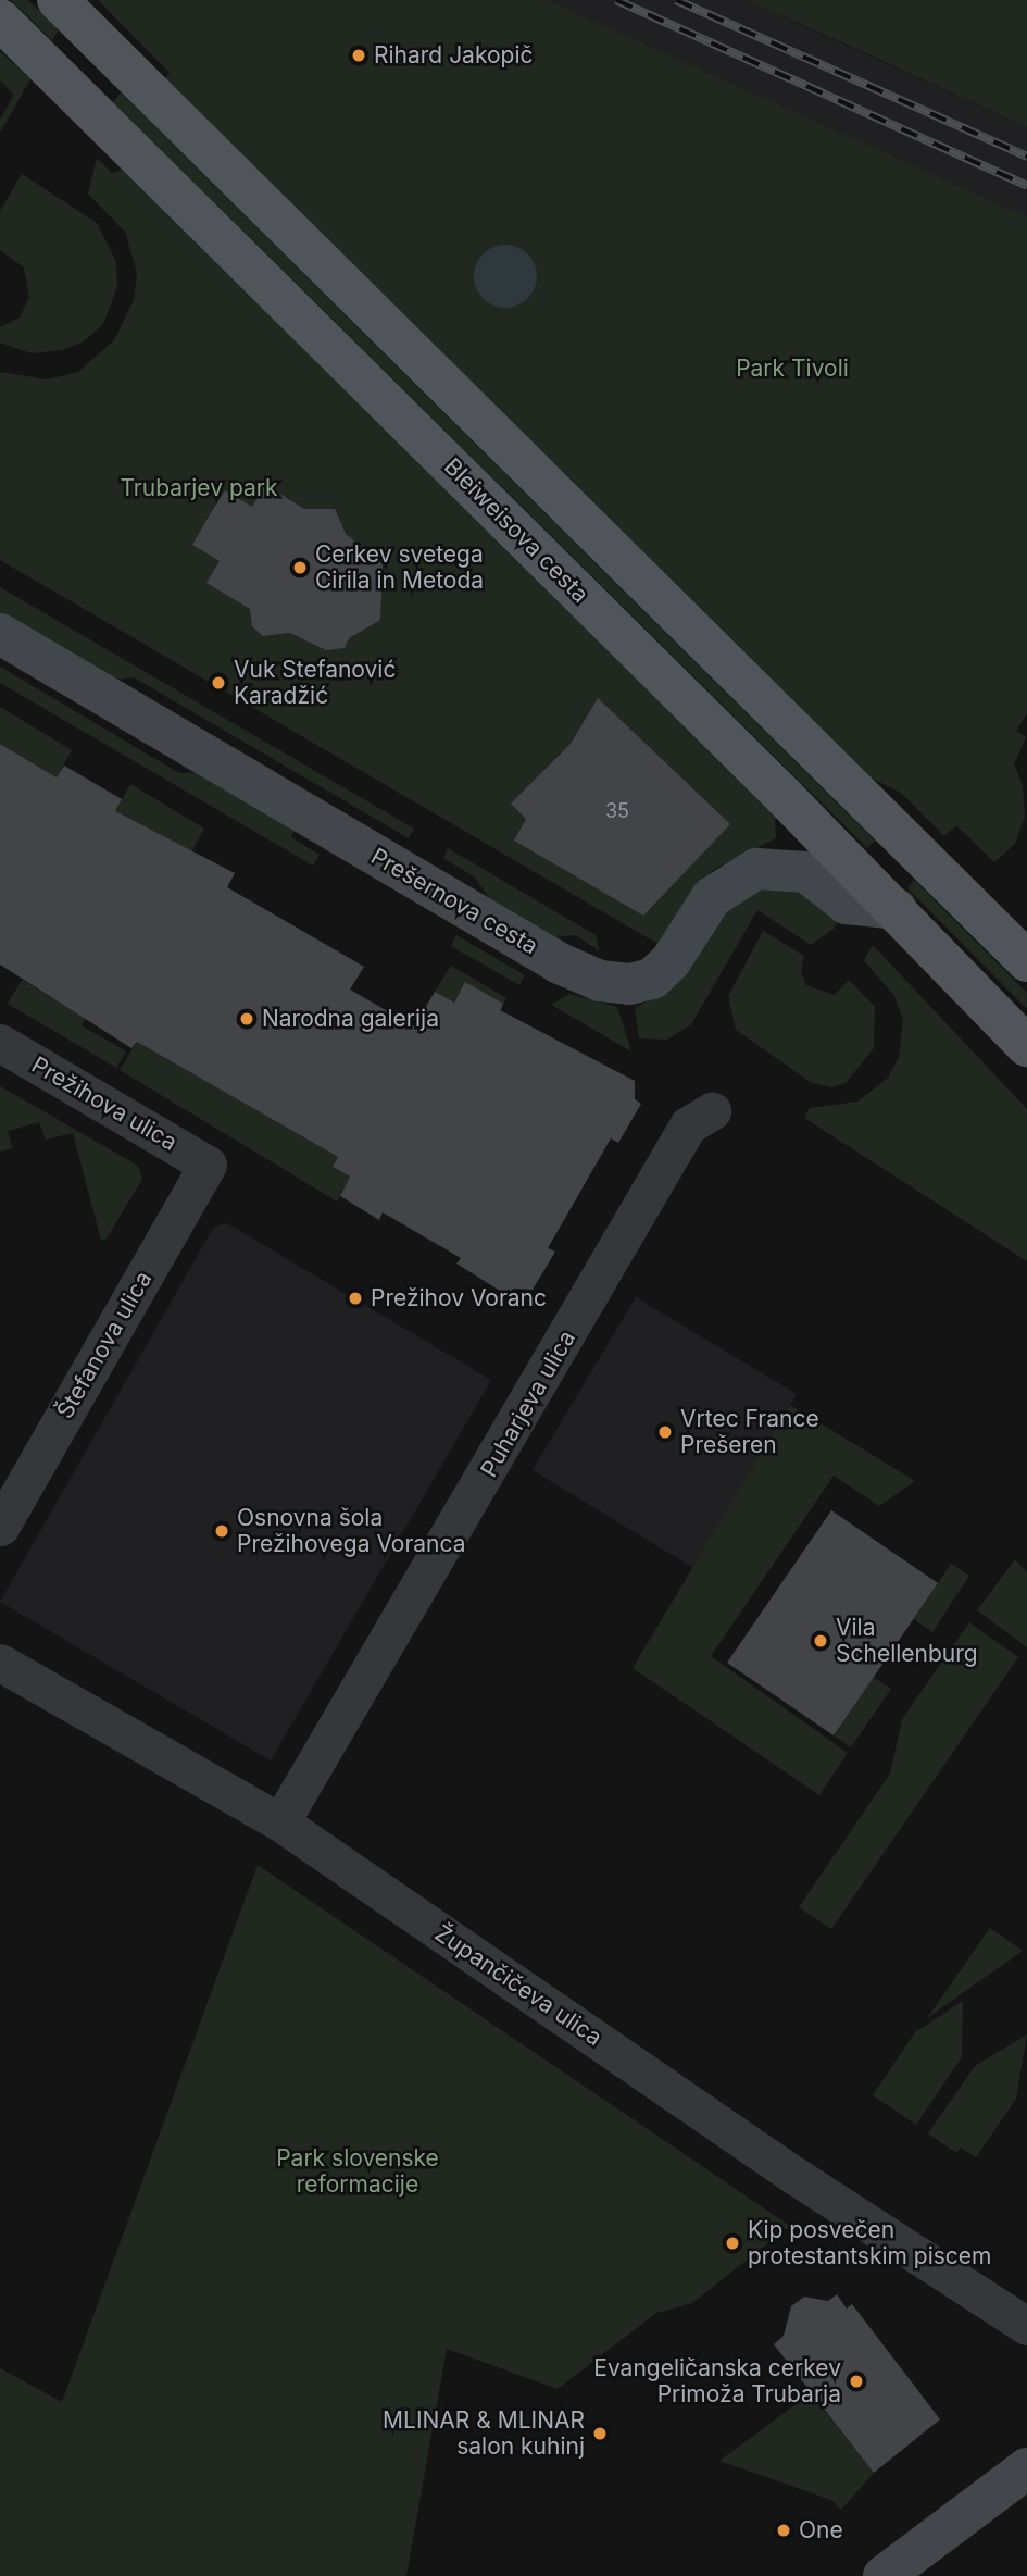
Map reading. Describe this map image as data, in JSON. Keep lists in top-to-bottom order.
{
  "streets": {
    "main road": ["Bleiweisova cesta", "Prešernova cesta"],
    "street": [
      "Prežihova ulica",
      "Štefanova ulica",
      "Puharjeva ulica",
      "Župančičeva ulica"
    ]
  },
  "crossings": [
    ["Bleiweisova cesta", "Prešernova cesta"],
    ["Prežihova ulica", "Štefanova ulica"],
    ["Puharjeva ulica", "Župančičeva ulica"]
  ],
  "parks": ["Park Tivoli", "Trubarjev park", "Park slovenske reformacije"],
  "places": [
    "Rihard Jakopič",
    "Cerkev svetega Cirila in Metoda",
    "Vuk Stefanović Karadžić",
    "Narodna galerija",
    "Prežihov Voranc",
    "Vrtec France Prešeren",
    "Osnovna šola Prežihovega Voranca",
    "Vila Schellenburg",
    "Kip posvečen protestantskim piscem",
    "Evangeličanska cerkev Primoža Trubarja",
    "MLINAR & MLINAR salon kuhinj",
    "One"
  ],
  "house_numbers": ["35"]
}
